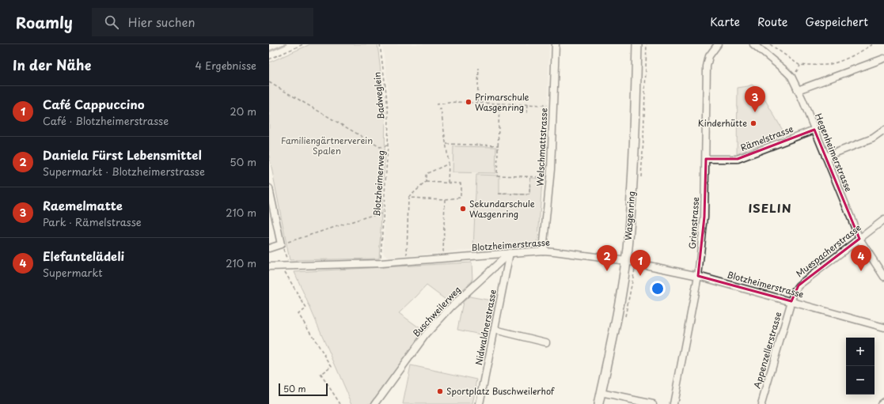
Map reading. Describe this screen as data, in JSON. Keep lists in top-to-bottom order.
{
  "streets": {
    "main road": ["Wasgenring"],
    "street": [
      "Rämelstrasse",
      "Welschmattstrasse",
      "Hegenheimerstrasse",
      "Grienstrasse",
      "Blotzheimerstrasse",
      "Muespacherstrasse",
      "Buschweilerweg",
      "Nidwaldnerstrasse",
      "Appenzellerstrasse"
    ],
    "path": ["Badweglein", "Blotzheimerweg"]
  },
  "crossings": [
    ["Badweglein", "Blotzheimerweg"],
    ["Rämelstrasse", "Hegenheimerstrasse"],
    ["Rämelstrasse", "Grienstrasse"],
    ["Welschmattstrasse", "Blotzheimerstrasse"],
    ["Hegenheimerstrasse", "Muespacherstrasse"],
    ["Blotzheimerweg", "Blotzheimerstrasse"],
    ["Wasgenring", "Blotzheimerstrasse"],
    ["Grienstrasse", "Blotzheimerstrasse"],
    ["Blotzheimerstrasse", "Muespacherstrasse"],
    ["Blotzheimerstrasse", "Buschweilerweg"],
    ["Blotzheimerstrasse", "Nidwaldnerstrasse"],
    ["Blotzheimerstrasse", "Appenzellerstrasse"],
    ["Muespacherstrasse", "Appenzellerstrasse"],
    ["Buschweilerweg", "Nidwaldnerstrasse"]
  ],
  "districts": ["ISELIN"],
  "parks": ["Familiengärtnerverein Spalen"],
  "places": [
    "Primarschule Wasgenring",
    "Kinderhütte",
    "Sekundarschule Wasgenring",
    "Sportplatz Buschweilerhof"
  ],
  "scale_bar": "50 m",
  "page": {
    "header": "Roamly",
    "search": "Hier suchen",
    "nav": ["Karte", "Route", "Gespeichert"],
    "heading": ["In der Nähe", "4 Ergebnisse"],
    "list": [
      {
        "mark": "1",
        "name": "Café Cappuccino",
        "note": "Café · Blotzheimerstrasse",
        "value": "20 m"
      },
      {
        "mark": "2",
        "name": "Daniela Fürst Lebensmittel",
        "note": "Supermarkt · Blotzheimerstrasse",
        "value": "50 m"
      },
      {
        "mark": "3",
        "name": "Raemelmatte",
        "note": "Park · Rämelstrasse",
        "value": "210 m"
      },
      {
        "mark": "4",
        "name": "Elefantelädeli",
        "note": "Supermarkt",
        "value": "210 m"
      }
    ],
    "pins": [
      "3",
      "2",
      "4",
      "1"
    ],
    "map_buttons": ["+", "−"],
    "scale": "50 m"
  }
}
